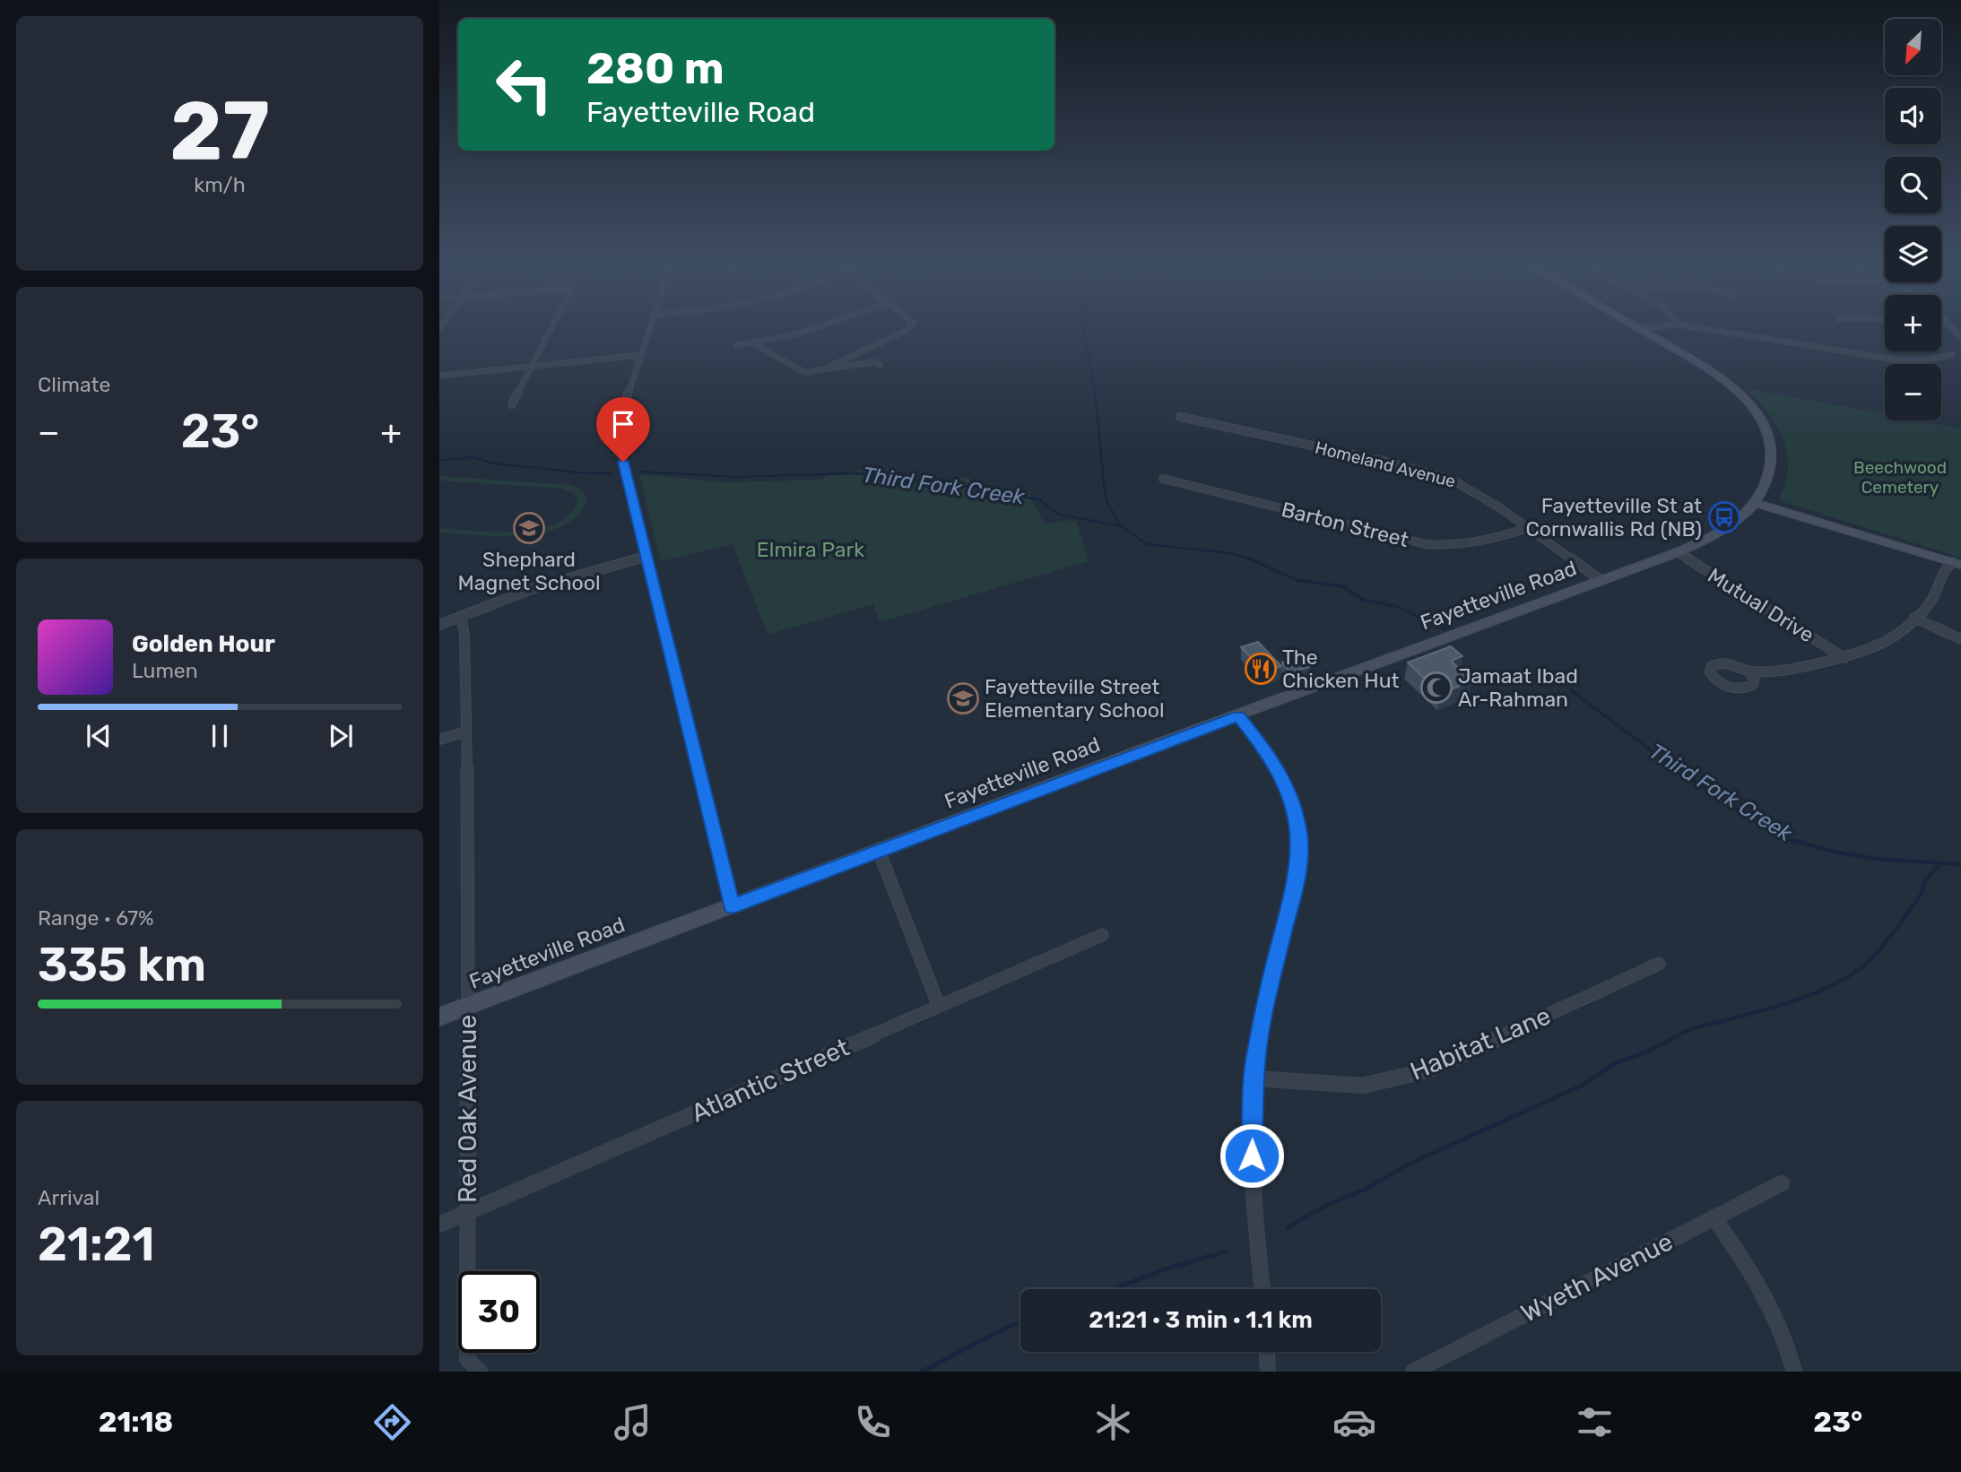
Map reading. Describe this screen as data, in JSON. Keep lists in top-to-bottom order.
{
  "streets": {
    "main road": ["Fayetteville Road"],
    "street": [
      "Homeland Avenue",
      "Barton Street",
      "Mutual Drive",
      "Habitat Lane",
      "Atlantic Street",
      "Red Oak Avenue",
      "Wyeth Avenue"
    ]
  },
  "crossings": [
    ["Homeland Avenue", "Barton Street"],
    ["Homeland Avenue", "Fayetteville Road"],
    ["Fayetteville Road", "Mutual Drive"],
    ["Fayetteville Road", "Red Oak Avenue"],
    ["Atlantic Street", "Red Oak Avenue"]
  ],
  "water": ["Third Fork Creek"],
  "parks": ["Beechwood Cemetery", "Elmira Park"],
  "places": {
    "bus stop": ["Fayetteville St at Cornwallis Rd (NB)"],
    "school or university": ["Shephard Magnet School", "Fayetteville Street Elementary School"],
    "restaurant": ["The Chicken Hut"],
    "mosque": ["Jamaat Ibad Ar-Rahman"]
  },
  "north": "bottom left",
  "page": {
    "tile": [
      ["27", "km/h"],
      "Climate",
      ["Range · 67%", "335 km"],
      ["Arrival", "21:21"]
    ],
    "map_buttons": ["+", "−"],
    "turn": ["280 m", "Fayetteville Road"],
    "heat": ["−", "23°", "+"],
    "song": ["Golden Hour", "Lumen"],
    "limit": "30",
    "trip": "21:21 · 3 min · 1.1 km",
    "tabs": ["21:18", "23°"]
  }
}
